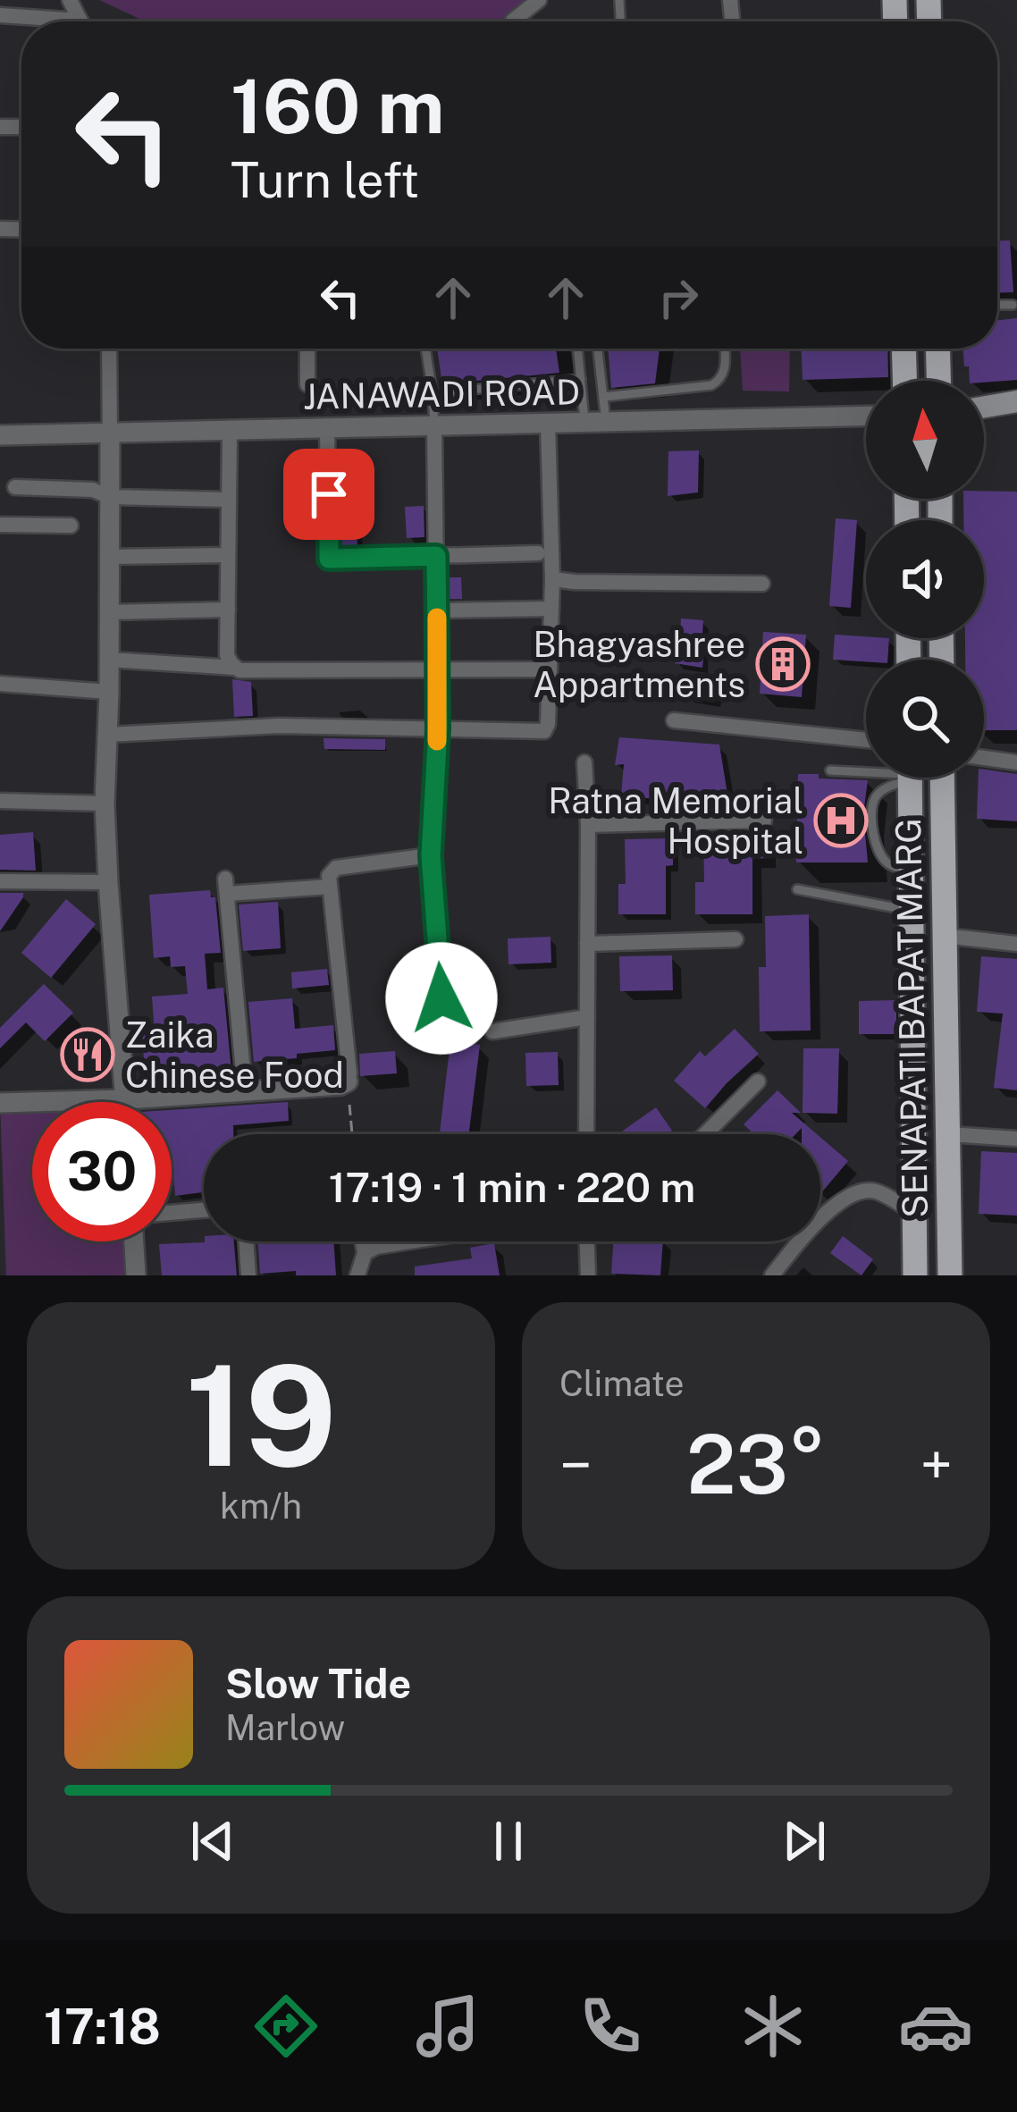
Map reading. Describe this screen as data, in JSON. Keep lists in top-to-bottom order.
{
  "streets": {
    "main road": ["SENAPATI BAPAT MARG"],
    "street": ["JANAWADI ROAD"]
  },
  "places": {
    "building": ["Bhagyashree Appartments"],
    "hospital": ["Ratna Memorial Hospital"],
    "restaurant": ["Zaika Chinese Food"]
  },
  "north": "top",
  "page": {
    "turn": ["160 m", "Turn left"],
    "limit": "30",
    "trip": "17:19 · 1 min · 220 m",
    "tile": [
      ["19", "km/h"],
      "Climate"
    ],
    "heat": ["−", "23°", "+"],
    "song": ["Slow Tide", "Marlow"],
    "tabs": "17:18"
  }
}
